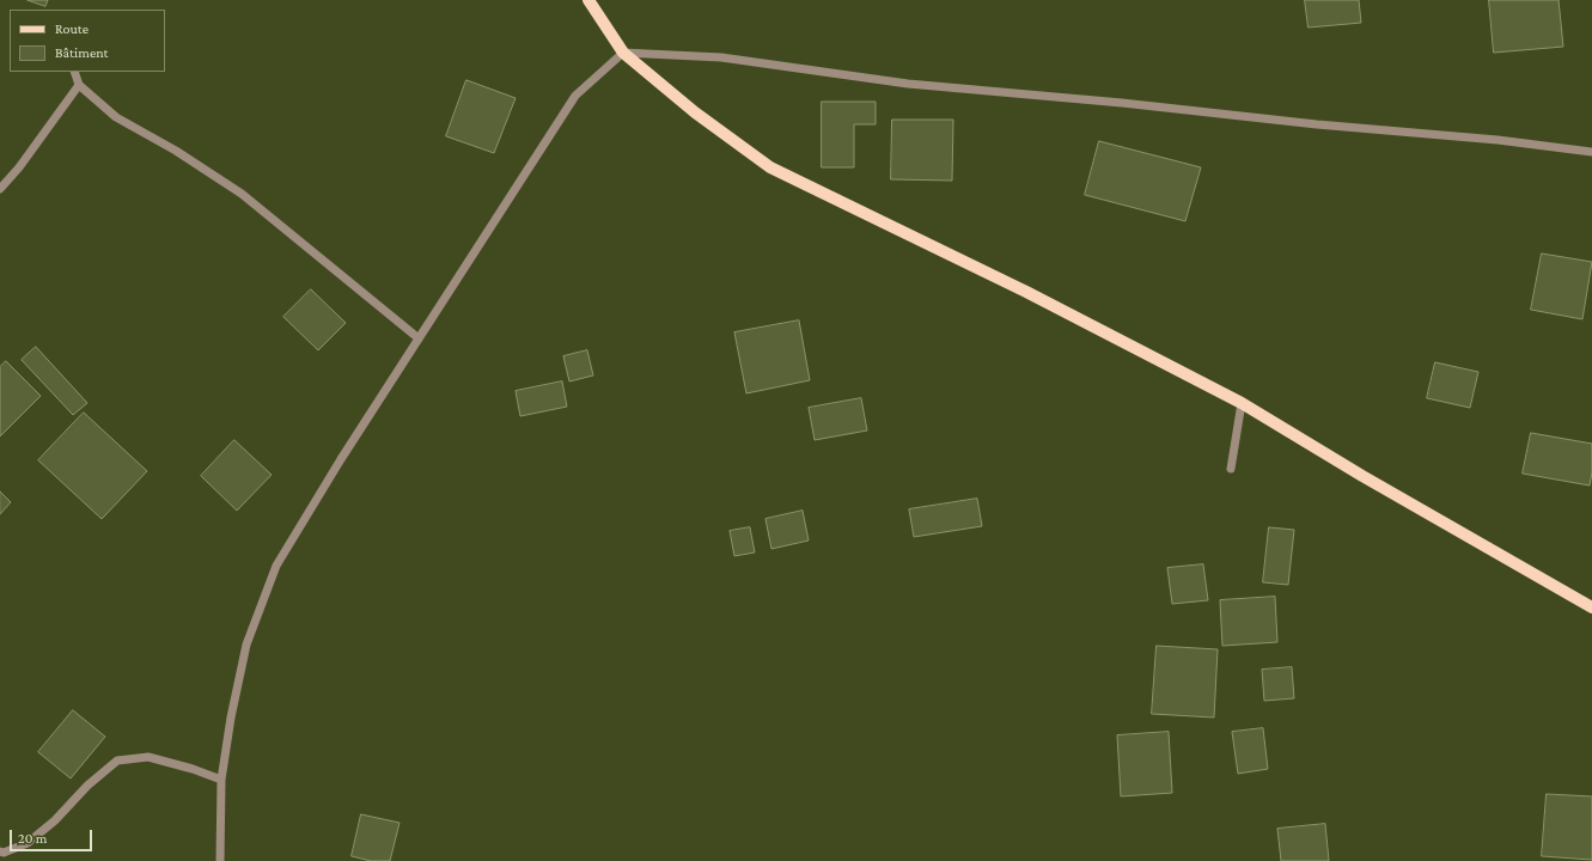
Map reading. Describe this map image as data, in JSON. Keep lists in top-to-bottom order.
{
  "legend": ["Route", "Bâtiment"],
  "scale_bar": "20 m"
}
